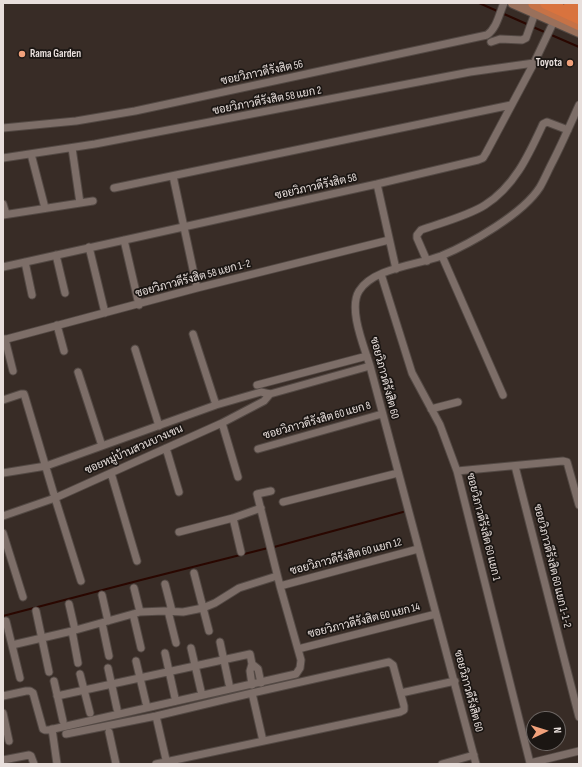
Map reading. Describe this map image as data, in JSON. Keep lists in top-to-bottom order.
{
  "streets": {
    "street": [
      "ซอยวิภาวดีรังสิต 56",
      "ซอยวิภาวดีรังสิต 58 แยก 2",
      "ซอยวิภาวดีรังสิต 58",
      "ซอยวิภาวดีรังสิต 58 แยก 1-2",
      "ซอยวิภาวดีรังสิต 60",
      "ซอยวิภาวดีรังสิต 60 แยก 8",
      "ซอยหมู่บ้านสวนบางเขน",
      "ซอยวิภาวดีรังสิต 60 แยก 1",
      "ซอยวิภาวดีรังสิต 60 แยก 12",
      "ซอยวิภาวดีรังสิต 60 แยก 1-1-2",
      "ซอยวิภาวดีรังสิต 60 แยก 14"
    ]
  },
  "crossings": [
    ["ซอยวิภาวดีรังสิต 58 แยก 2", "ซอยวิภาวดีรังสิต 58"],
    ["ซอยวิภาวดีรังสิต 60", "ซอยวิภาวดีรังสิต 60 แยก 8"],
    ["ซอยวิภาวดีรังสิต 60", "ซอยหมู่บ้านสวนบางเขน"],
    ["ซอยวิภาวดีรังสิต 60", "ซอยวิภาวดีรังสิต 60 แยก 1"],
    ["ซอยวิภาวดีรังสิต 60", "ซอยวิภาวดีรังสิต 60 แยก 12"],
    ["ซอยวิภาวดีรังสิต 60", "ซอยวิภาวดีรังสิต 60 แยก 14"]
  ],
  "places": ["Rama Garden", "Toyota"],
  "north": "right"
}
